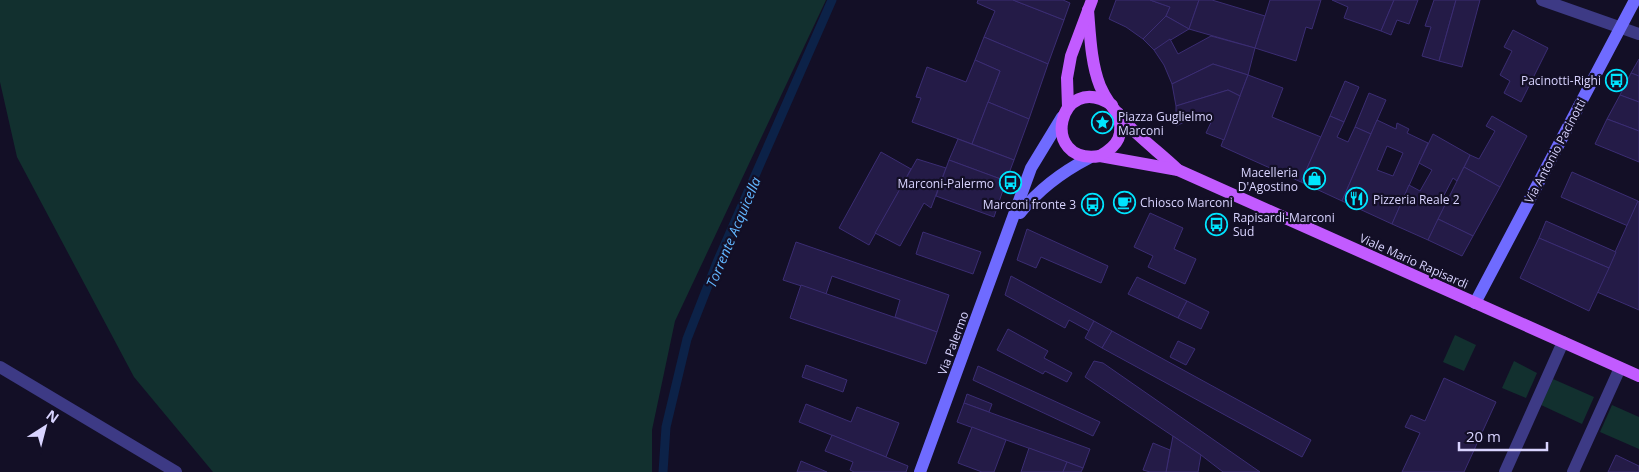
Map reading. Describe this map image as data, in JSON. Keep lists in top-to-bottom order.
{
  "streets": {
    "main road": ["Via Antonio Pacinotti", "Viale Mario Rapisardi", "Via Palermo"]
  },
  "crossings": [
    ["Via Antonio Pacinotti", "Viale Mario Rapisardi"]
  ],
  "water": ["Torrente Acquicella"],
  "places": {
    "bus stop": [
      "Pacinotti-Righi",
      "Marconi-Palermo",
      "Marconi fronte 3",
      "Rapisardi-Marconi Sud"
    ],
    "place": ["Piazza Guglielmo Marconi"],
    "shop": ["Macelleria D'Agostino"],
    "restaurant": ["Pizzeria Reale 2"],
    "cafe": ["Chiosco Marconi"]
  },
  "scale_bar": "20 m",
  "north": "top right"
}
